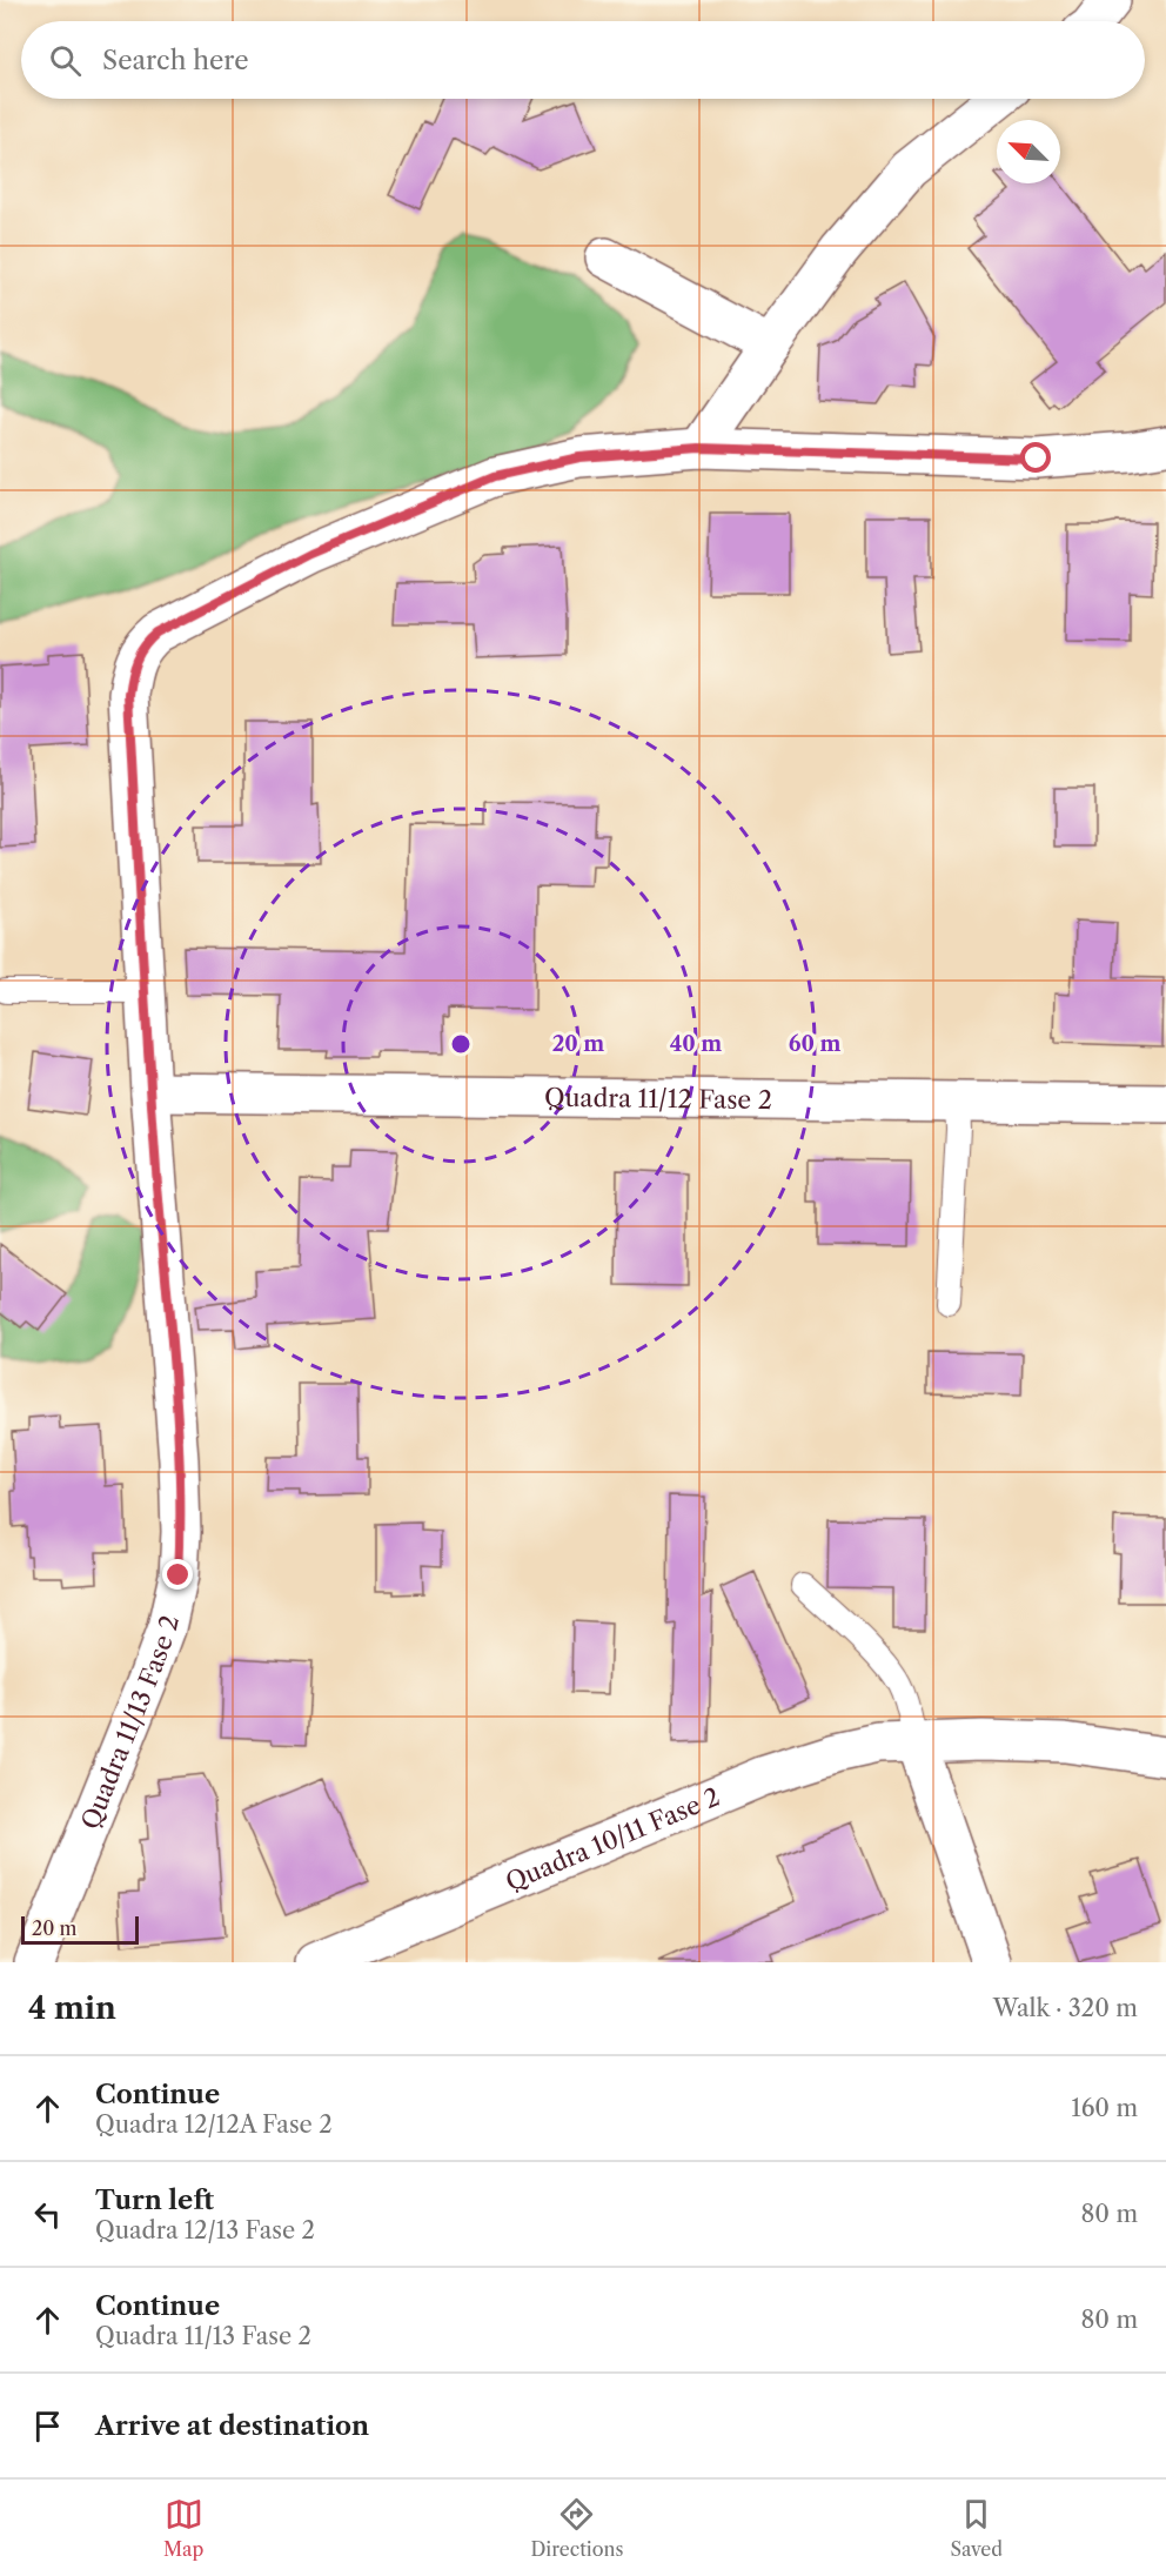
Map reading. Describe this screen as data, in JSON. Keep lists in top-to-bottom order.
{
  "streets": {
    "street": ["Quadra 11/12 Fase 2", "Quadra 11/13 Fase 2", "Quadra 10/11 Fase 2"]
  },
  "crossings": [
    ["Quadra 11/12 Fase 2", "Quadra 11/13 Fase 2"]
  ],
  "scale_bar": "20 m",
  "north": "top left",
  "page": {
    "search": "Search here",
    "scale": "20 m",
    "heading": ["4 min", "Walk · 320 m"],
    "list": [
      ["Continue", "Quadra 12/12A Fase 2", "160 m"],
      ["Turn left", "Quadra 12/13 Fase 2", "80 m"],
      ["Continue", "Quadra 11/13 Fase 2", "80 m"],
      "Arrive at destination"
    ],
    "nav": ["Map", "Directions", "Saved"]
  },
  "rings": ["20 m", "40 m", "60 m"]
}
